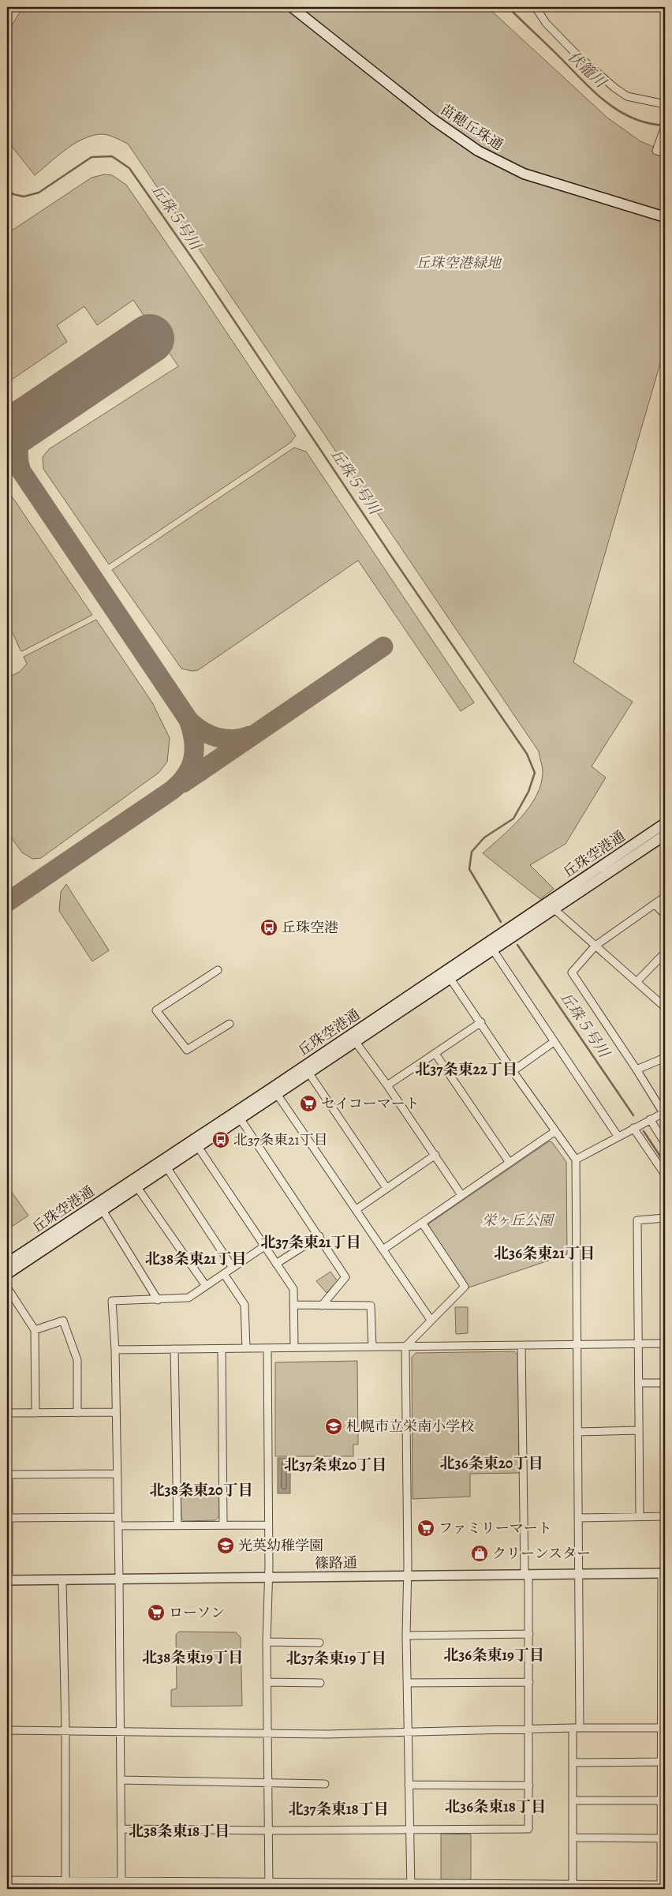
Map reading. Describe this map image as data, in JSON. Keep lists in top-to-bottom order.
{
  "streets": {
    "main road": ["苗穂丘珠通", "丘珠空港通"],
    "street": ["篠路通"]
  },
  "districts": [
    "北37条東22丁目",
    "北37条東21丁目",
    "北36条東21丁目",
    "北38条東21丁目",
    "北36条東20丁目",
    "北37条東20丁目",
    "北38条東20丁目",
    "北36条東19丁目",
    "北38条東19丁目",
    "北37条東19丁目",
    "北36条東18丁目",
    "北37条東18丁目",
    "北38条東18丁目"
  ],
  "water": ["伏籠川", "丘珠５号川"],
  "parks": ["丘珠空港緑地", "栄ヶ丘公園"],
  "places": {
    "bus stop": ["丘珠空港", "北37条東21丁目"],
    "supermarket": ["セイコーマート", "ファミリーマート", "ローソン"],
    "school or university": ["札幌市立栄南小学校", "光英幼稚学園"],
    "shop": ["クリーンスター"]
  }
}
